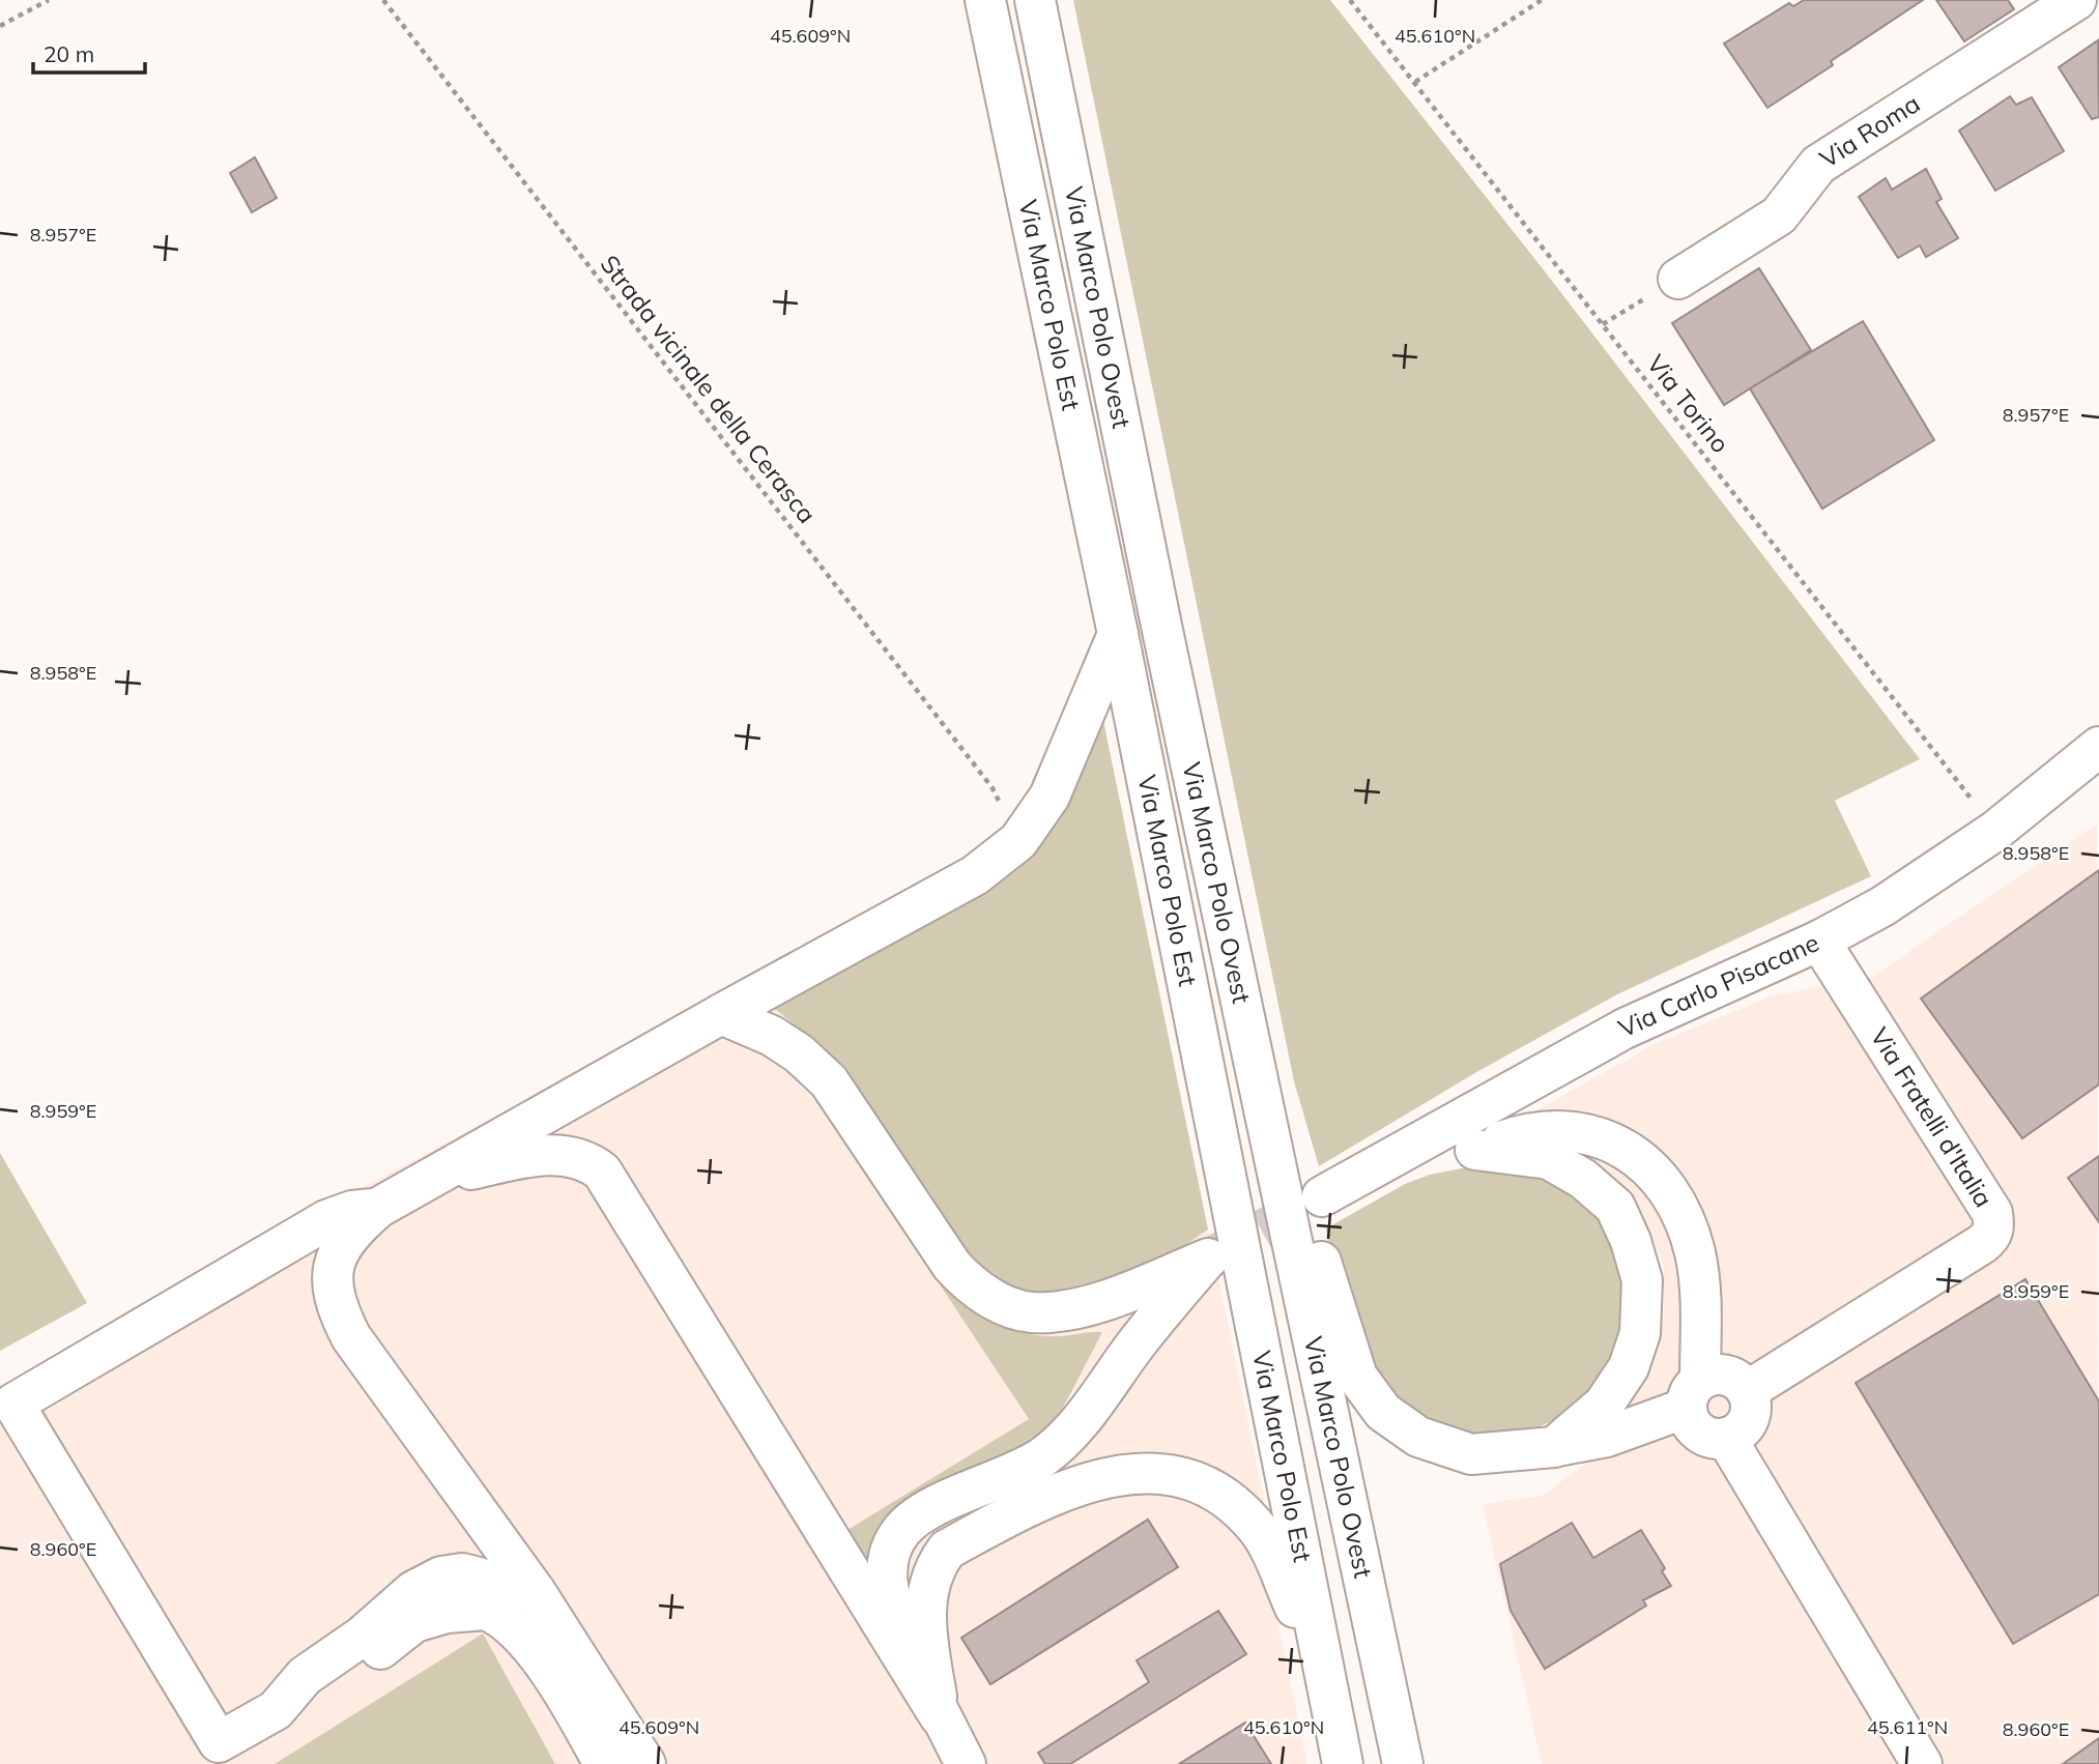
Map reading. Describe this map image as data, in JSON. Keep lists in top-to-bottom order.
{
  "streets": {
    "street": [
      "Via Roma",
      "Via Marco Polo Est",
      "Via Marco Polo Ovest",
      "Via Carlo Pisacane",
      "Via Fratelli d'Italia"
    ],
    "path": ["Strada vicinale della Cerasca", "Via Torino"]
  },
  "crossings": [
    ["Via Torino", "Via Carlo Pisacane"],
    ["Via Carlo Pisacane", "Via Fratelli d'Italia"]
  ],
  "scale_bar": "20 m",
  "coordinates": [
    "45.609°N",
    "45.610°N",
    "8.957°E",
    "8.958°E",
    "8.959°E",
    "8.960°E",
    "45.611°N"
  ]
}
